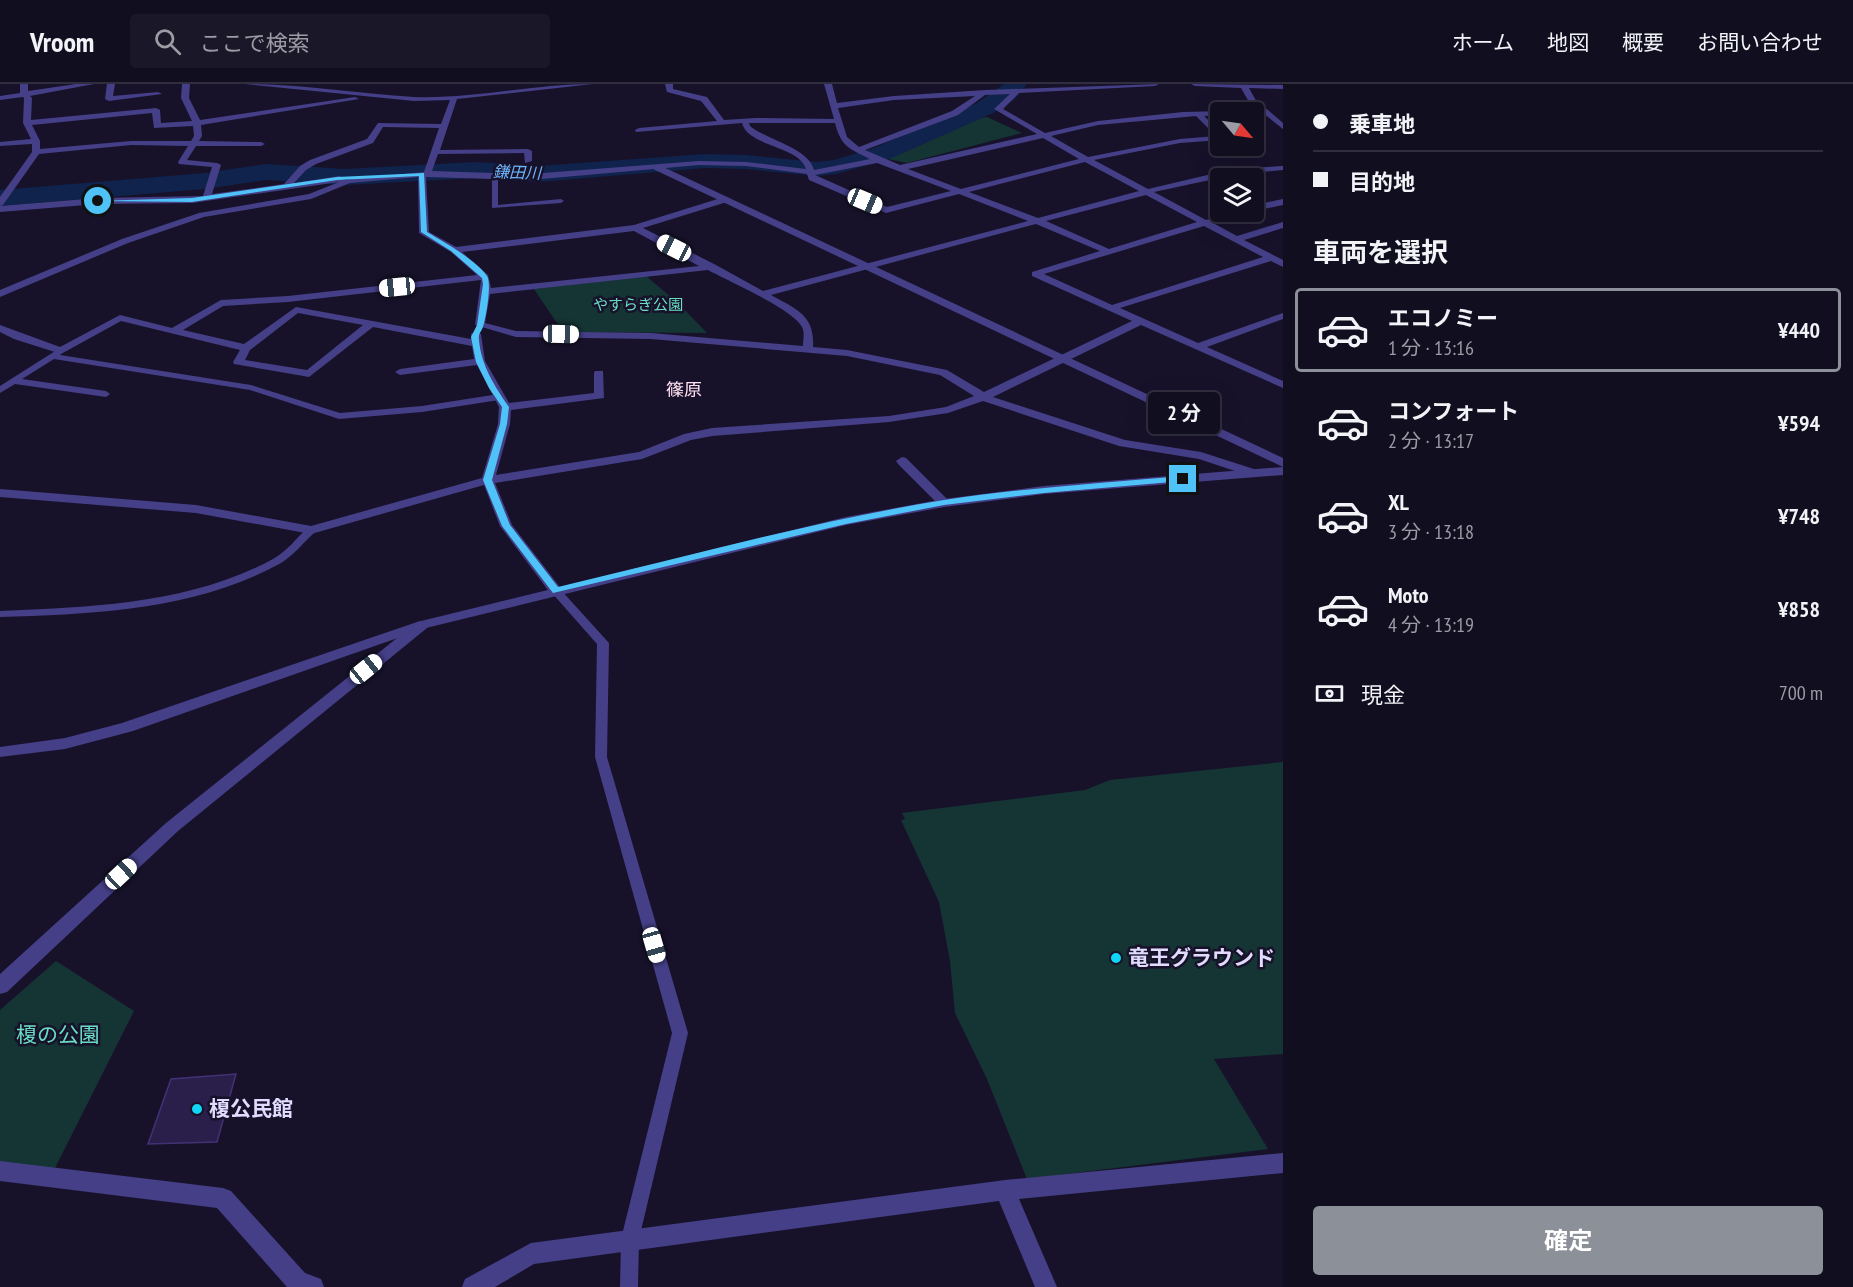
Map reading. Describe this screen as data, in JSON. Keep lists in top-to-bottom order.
{
  "districts": ["篠原"],
  "water": ["鎌田川"],
  "parks": ["やすらぎ公園", "榎の公園"],
  "places": ["竜王グラウンド", "榎公民館"],
  "north": "bottom right",
  "page": {
    "header": "Vroom",
    "search": "ここで検索",
    "nav": [
      "ホーム",
      "地図",
      "概要",
      "お問い合わせ"
    ],
    "banner": ["乗車地", "目的地"],
    "heading": "車両を選択",
    "list": [
      {
        "name": "エコノミー",
        "note": "1 分 · 13:16",
        "value": "¥440"
      },
      {
        "name": "コンフォート",
        "note": "2 分 · 13:17",
        "value": "¥594"
      },
      {
        "name": "XL",
        "note": "3 分 · 13:18",
        "value": "¥748"
      },
      {
        "name": "Moto",
        "note": "4 分 · 13:19",
        "value": "¥858"
      }
    ],
    "bubble": "2 分",
    "pay": ["現金", "700 m"],
    "buttons": "確定"
  }
}
